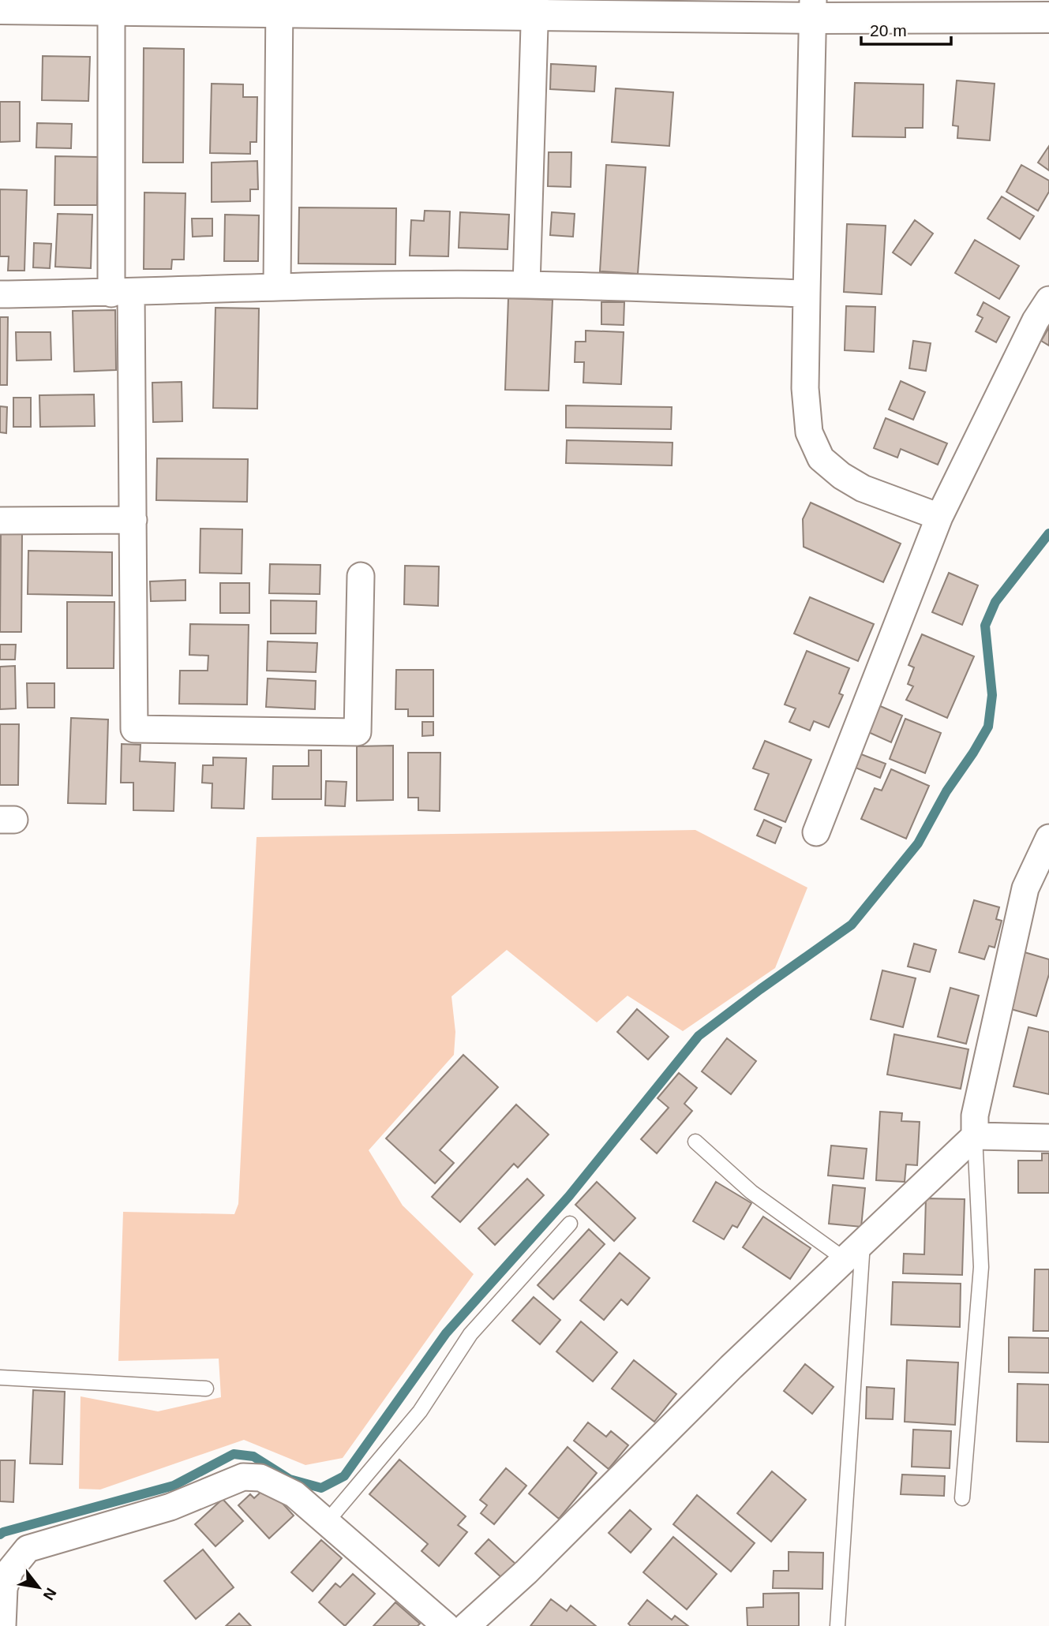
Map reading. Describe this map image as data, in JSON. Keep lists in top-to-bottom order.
{
  "scale_bar": "20 m",
  "north": "bottom right"
}
